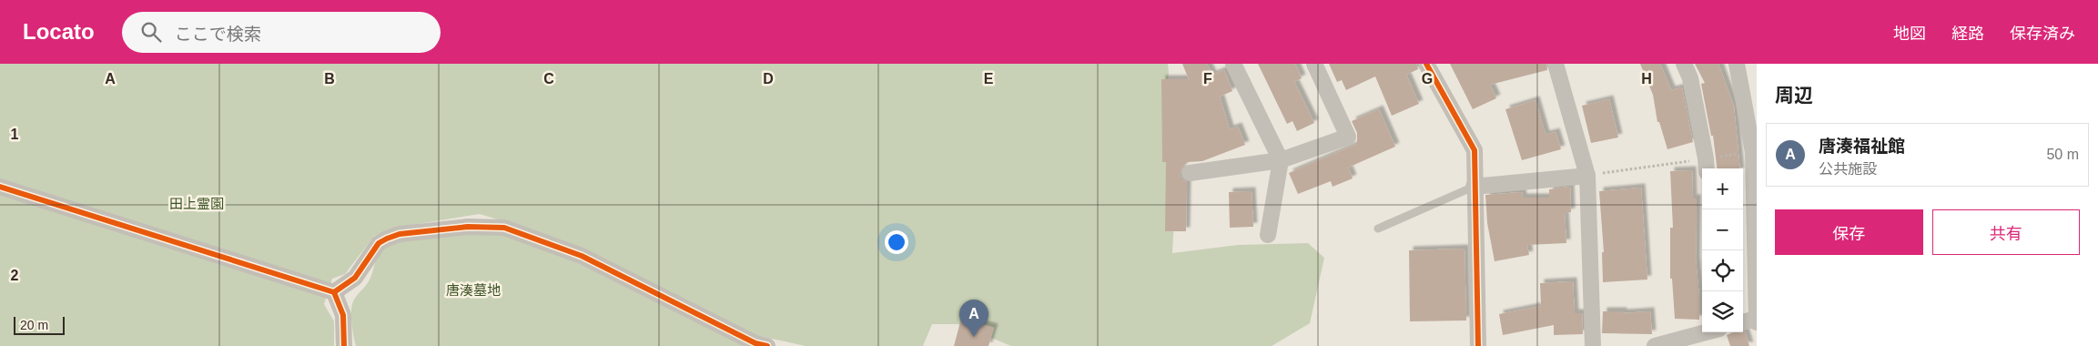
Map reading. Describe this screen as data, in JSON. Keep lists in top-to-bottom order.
{
  "parks": ["田上霊園", "唐湊墓地"],
  "scale_bar": "20 m",
  "page": {
    "header": "Locato",
    "search": "ここで検索",
    "nav": ["地図", "経路", "保存済み"],
    "heading": "周辺",
    "list": [
      {
        "mark": "A",
        "name": "唐湊福祉館",
        "note": "公共施設",
        "value": "50 m"
      }
    ],
    "map_buttons": ["+", "−"],
    "buttons": ["保存", "共有"],
    "pins": "A",
    "scale": "20 m"
  },
  "grid": {
    "columns": [
      "A",
      "B",
      "C",
      "D",
      "E",
      "F",
      "G",
      "H"
    ],
    "rows": ["1", "2"]
  }
}
